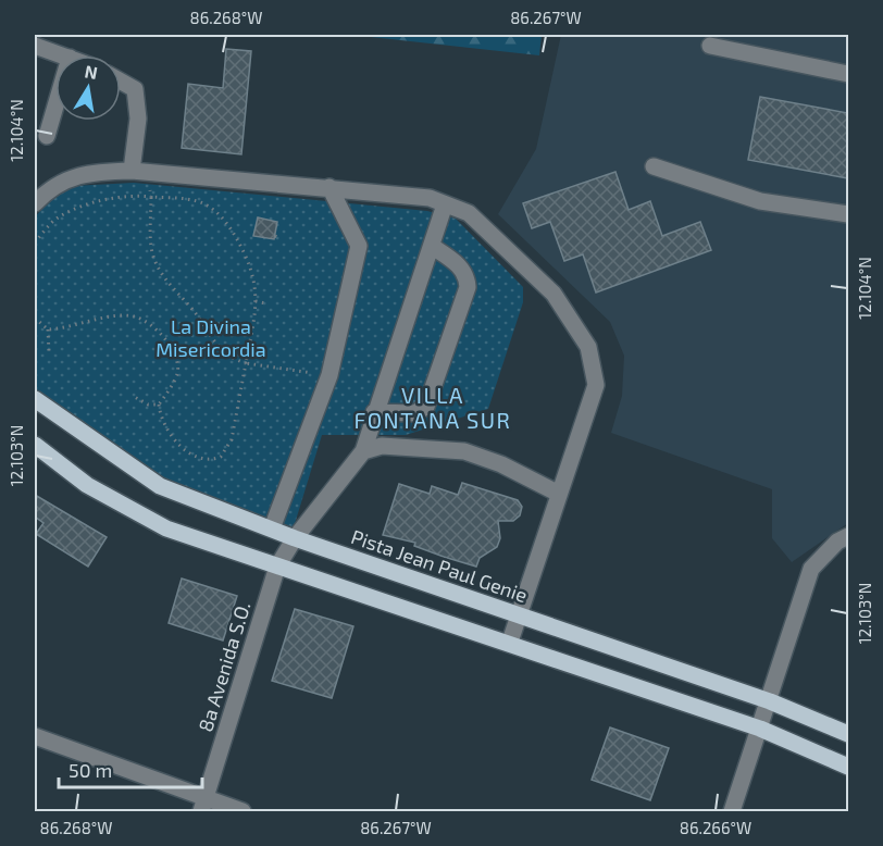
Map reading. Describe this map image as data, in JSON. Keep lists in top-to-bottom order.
{
  "streets": {
    "main road": ["Pista Jean Paul Genie"],
    "street": ["8a Avenida S.O."]
  },
  "crossings": [
    ["Pista Jean Paul Genie", "8a Avenida S.O."]
  ],
  "districts": ["VILLA FONTANA SUR"],
  "parks": ["La Divina Misericordia"],
  "scale_bar": "50 m",
  "north": "top",
  "coordinates": [
    "86.268°W",
    "86.267°W",
    "12.104°N",
    "12.103°N",
    "86.266°W"
  ]
}
